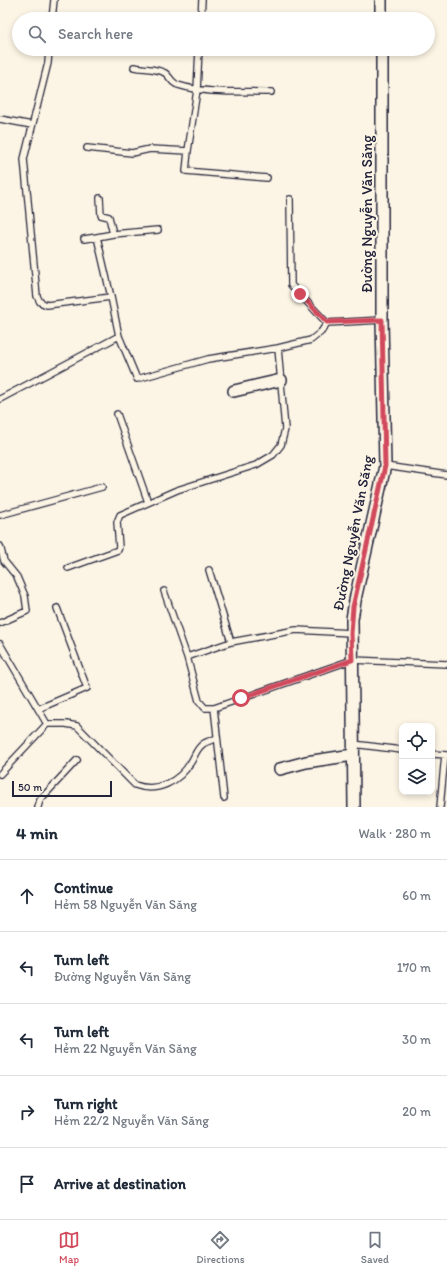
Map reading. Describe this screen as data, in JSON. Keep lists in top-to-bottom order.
{
  "streets": {
    "street": ["Đường Nguyễn Văn Săng"]
  },
  "scale_bar": "50 m",
  "page": {
    "search": "Search here",
    "scale": "50 m",
    "heading": ["4 min", "Walk · 280 m"],
    "list": [
      ["Continue", "Hẻm 58 Nguyễn Văn Săng", "60 m"],
      ["Turn left", "Đường Nguyễn Văn Săng", "170 m"],
      ["Turn left", "Hẻm 22 Nguyễn Văn Săng", "30 m"],
      ["Turn right", "Hẻm 22/2 Nguyễn Văn Săng", "20 m"],
      "Arrive at destination"
    ],
    "nav": ["Map", "Directions", "Saved"]
  }
}
